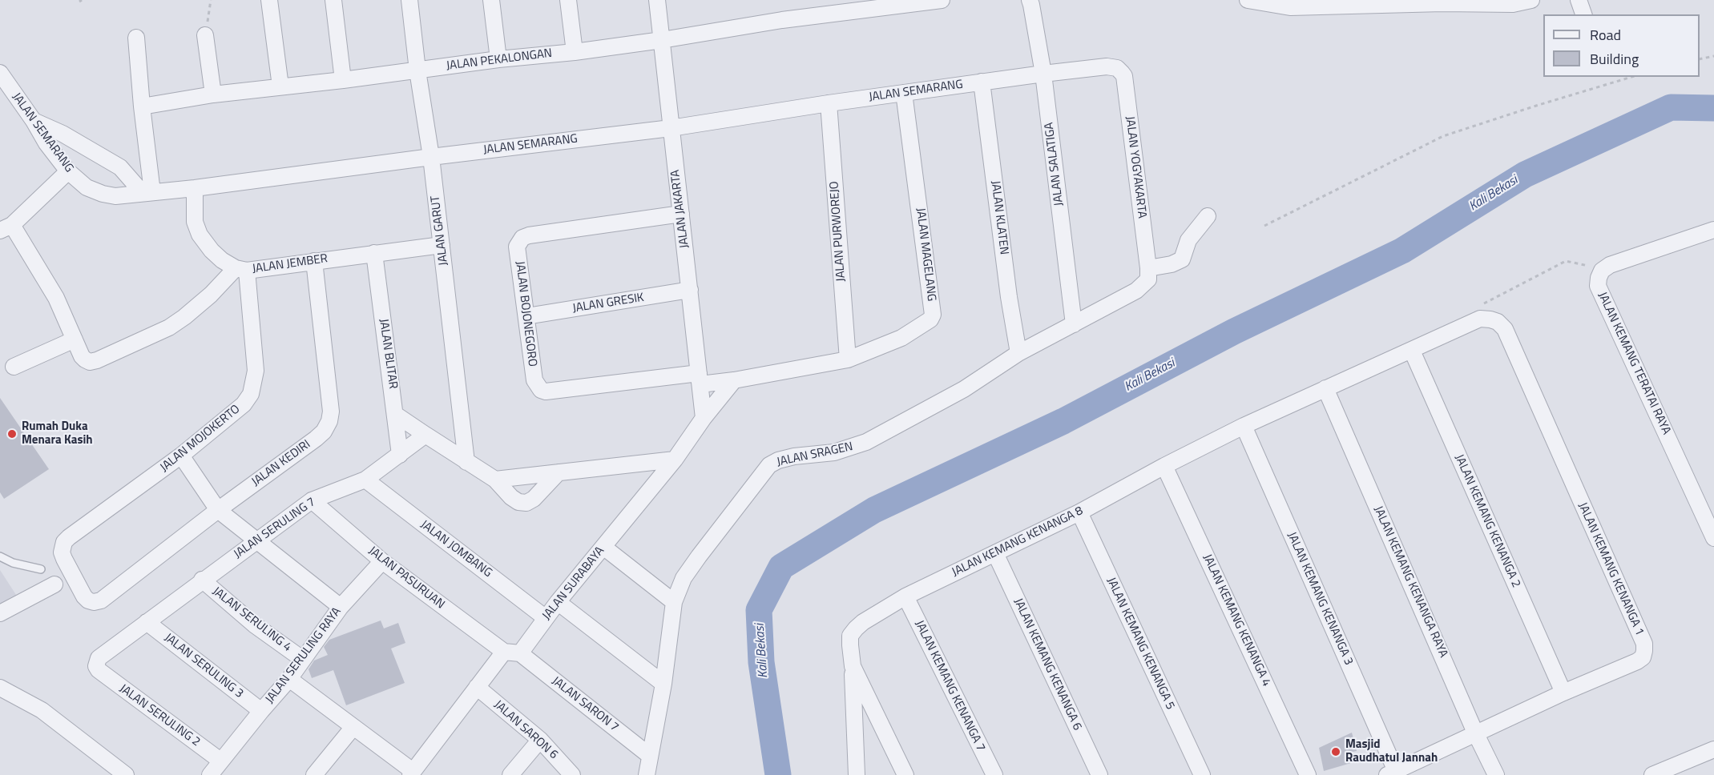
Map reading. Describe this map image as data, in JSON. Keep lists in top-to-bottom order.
{
  "streets": {
    "street": [
      "JALAN PEKALONGAN",
      "JALAN SEMARANG",
      "JALAN SALATIGA",
      "JALAN YOGYAKARTA",
      "JALAN JAKARTA",
      "JALAN KLATEN",
      "JALAN GARUT",
      "JALAN PURWOREJO",
      "JALAN MAGELANG",
      "JALAN JEMBER",
      "JALAN GRESIK",
      "JALAN BOJONEGORO",
      "JALAN BLITAR",
      "JALAN KEMANG TERATAI RAYA",
      "JALAN MOJOKERTO",
      "JALAN SRAGEN",
      "JALAN KEDIRI",
      "JALAN KEMANG KENANGA 2",
      "JALAN SERULING 7",
      "JALAN KEMANG KENANGA 8",
      "JALAN JOMBANG",
      "JALAN KEMANG KENANGA 1",
      "JALAN PASURUAN",
      "JALAN KEMANG KENANGA RAYA",
      "JALAN SURABAYA",
      "JALAN KEMANG KENANGA 3",
      "JALAN SERULING 4",
      "JALAN KEMANG KENANGA 4",
      "JALAN KEMANG KENANGA 5",
      "JALAN SERULING RAYA",
      "JALAN KEMANG KENANGA 6",
      "JALAN SERULING 3",
      "JALAN KEMANG KENANGA 7",
      "JALAN SARON 7",
      "JALAN SERULING 2",
      "JALAN SARON 6"
    ]
  },
  "crossings": [
    ["JALAN PEKALONGAN", "JALAN JAKARTA"],
    ["JALAN PEKALONGAN", "JALAN GARUT"],
    ["JALAN SEMARANG", "JALAN SALATIGA"],
    ["JALAN SEMARANG", "JALAN YOGYAKARTA"],
    ["JALAN SEMARANG", "JALAN JAKARTA"],
    ["JALAN SEMARANG", "JALAN KLATEN"],
    ["JALAN SEMARANG", "JALAN GARUT"],
    ["JALAN SEMARANG", "JALAN PURWOREJO"],
    ["JALAN SEMARANG", "JALAN MAGELANG"],
    ["JALAN SEMARANG", "JALAN JEMBER"],
    ["JALAN SALATIGA", "JALAN SRAGEN"],
    ["JALAN YOGYAKARTA", "JALAN SRAGEN"],
    ["JALAN JAKARTA", "JALAN MAGELANG"],
    ["JALAN JAKARTA", "JALAN GRESIK"],
    ["JALAN JAKARTA", "JALAN BOJONEGORO"],
    ["JALAN JAKARTA", "JALAN SURABAYA"],
    ["JALAN KLATEN", "JALAN SRAGEN"],
    ["JALAN GARUT", "JALAN JEMBER"],
    ["JALAN PURWOREJO", "JALAN MAGELANG"],
    ["JALAN MAGELANG", "JALAN BOJONEGORO"],
    ["JALAN MAGELANG", "JALAN SURABAYA"],
    ["JALAN JEMBER", "JALAN BLITAR"],
    ["JALAN JEMBER", "JALAN MOJOKERTO"],
    ["JALAN JEMBER", "JALAN KEDIRI"],
    ["JALAN GRESIK", "JALAN BOJONEGORO"],
    ["JALAN BLITAR", "JALAN SERULING 7"],
    ["JALAN MOJOKERTO", "JALAN KEDIRI"],
    ["JALAN SRAGEN", "JALAN SARON 7"],
    ["JALAN KEMANG KENANGA 2", "JALAN KEMANG KENANGA 8"],
    ["JALAN KEMANG KENANGA 2", "JALAN KEMANG KENANGA 1"],
    ["JALAN SERULING 7", "JALAN JOMBANG"],
    ["JALAN SERULING 7", "JALAN PASURUAN"],
    ["JALAN SERULING 7", "JALAN SERULING 4"],
    ["JALAN SERULING 7", "JALAN SERULING 3"],
    ["JALAN SERULING 7", "JALAN SERULING 2"],
    ["JALAN KEMANG KENANGA 8", "JALAN KEMANG KENANGA 1"],
    ["JALAN KEMANG KENANGA 8", "JALAN KEMANG KENANGA RAYA"],
    ["JALAN KEMANG KENANGA 8", "JALAN KEMANG KENANGA 3"],
    ["JALAN KEMANG KENANGA 8", "JALAN KEMANG KENANGA 4"],
    ["JALAN KEMANG KENANGA 8", "JALAN KEMANG KENANGA 5"],
    ["JALAN KEMANG KENANGA 8", "JALAN KEMANG KENANGA 6"],
    ["JALAN KEMANG KENANGA 8", "JALAN KEMANG KENANGA 7"],
    ["JALAN JOMBANG", "JALAN SURABAYA"],
    ["JALAN KEMANG KENANGA 1", "JALAN KEMANG KENANGA RAYA"],
    ["JALAN KEMANG KENANGA 1", "JALAN KEMANG KENANGA 3"],
    ["JALAN PASURUAN", "JALAN SURABAYA"],
    ["JALAN PASURUAN", "JALAN SERULING RAYA"],
    ["JALAN PASURUAN", "JALAN SARON 7"],
    ["JALAN SURABAYA", "JALAN SARON 7"],
    ["JALAN SURABAYA", "JALAN SARON 6"],
    ["JALAN SERULING 4", "JALAN SERULING RAYA"],
    ["JALAN SERULING RAYA", "JALAN SERULING 3"],
    ["JALAN SERULING RAYA", "JALAN SERULING 2"]
  ],
  "water": ["Kali Bekasi"],
  "places": ["Rumah Duka Menara Kasih", "Masjid Raudhatul Jannah"],
  "legend": ["Road", "Building"]
}
